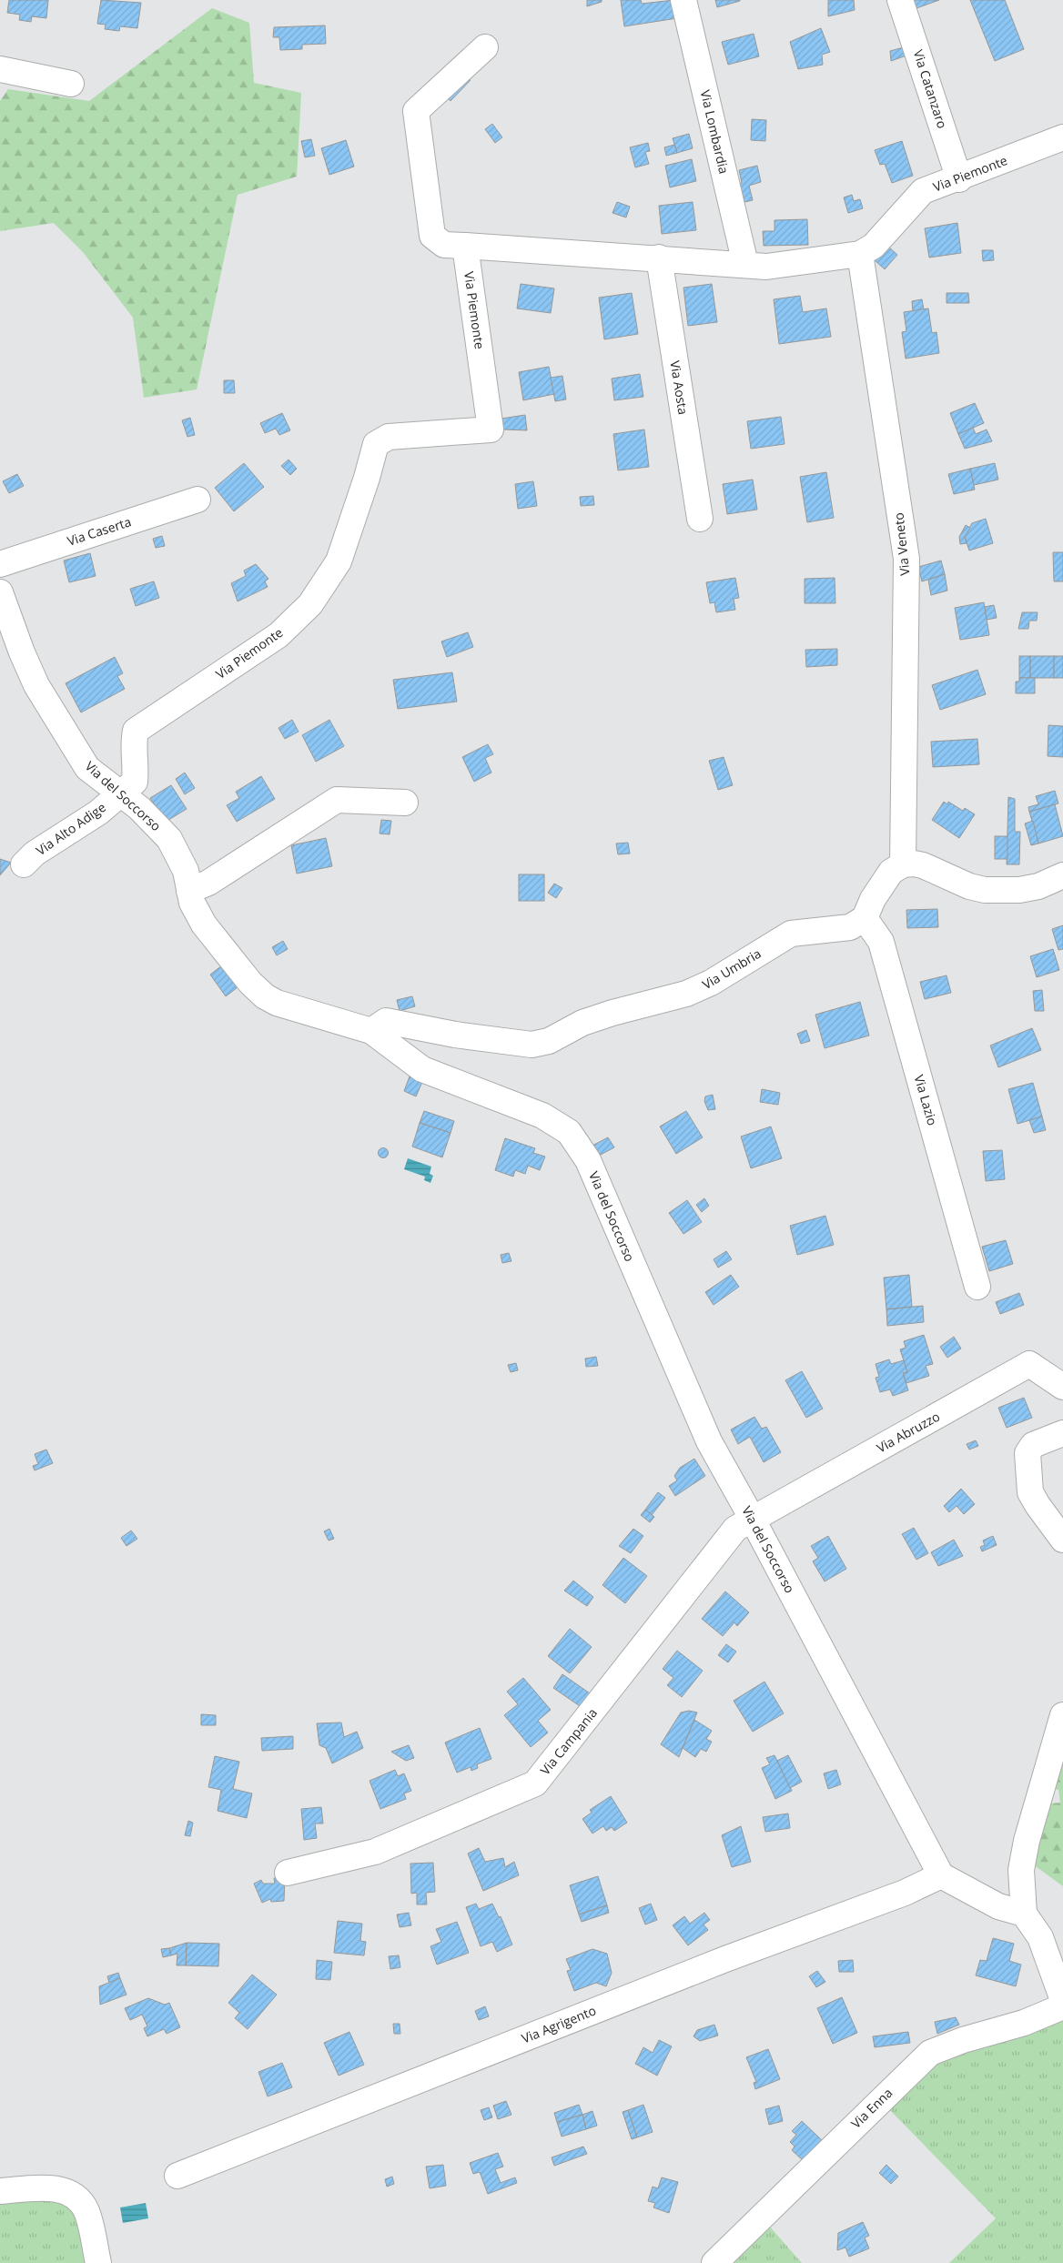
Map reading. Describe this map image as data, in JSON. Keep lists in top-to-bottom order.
{
  "streets": {
    "street": [
      "Via Catanzaro",
      "Via Lombardia",
      "Via Piemonte",
      "Via Aosta",
      "Via Caserta",
      "Via Veneto",
      "Via del Soccorso",
      "Via Alto Adige",
      "Via Umbria",
      "Via Lazio",
      "Via Abruzzo",
      "Via Campania",
      "Via Agrigento",
      "Via Enna"
    ]
  },
  "crossings": [
    ["Via Catanzaro", "Via Piemonte"],
    ["Via Lombardia", "Via Piemonte"],
    ["Via Piemonte", "Via Aosta"],
    ["Via Piemonte", "Via Veneto"],
    ["Via Piemonte", "Via del Soccorso"],
    ["Via Piemonte", "Via Alto Adige"],
    ["Via del Soccorso", "Via Alto Adige"],
    ["Via del Soccorso", "Via Umbria"],
    ["Via del Soccorso", "Via Abruzzo"],
    ["Via del Soccorso", "Via Campania"],
    ["Via del Soccorso", "Via Agrigento"],
    ["Via Umbria", "Via Lazio"],
    ["Via Abruzzo", "Via Campania"]
  ]
}
